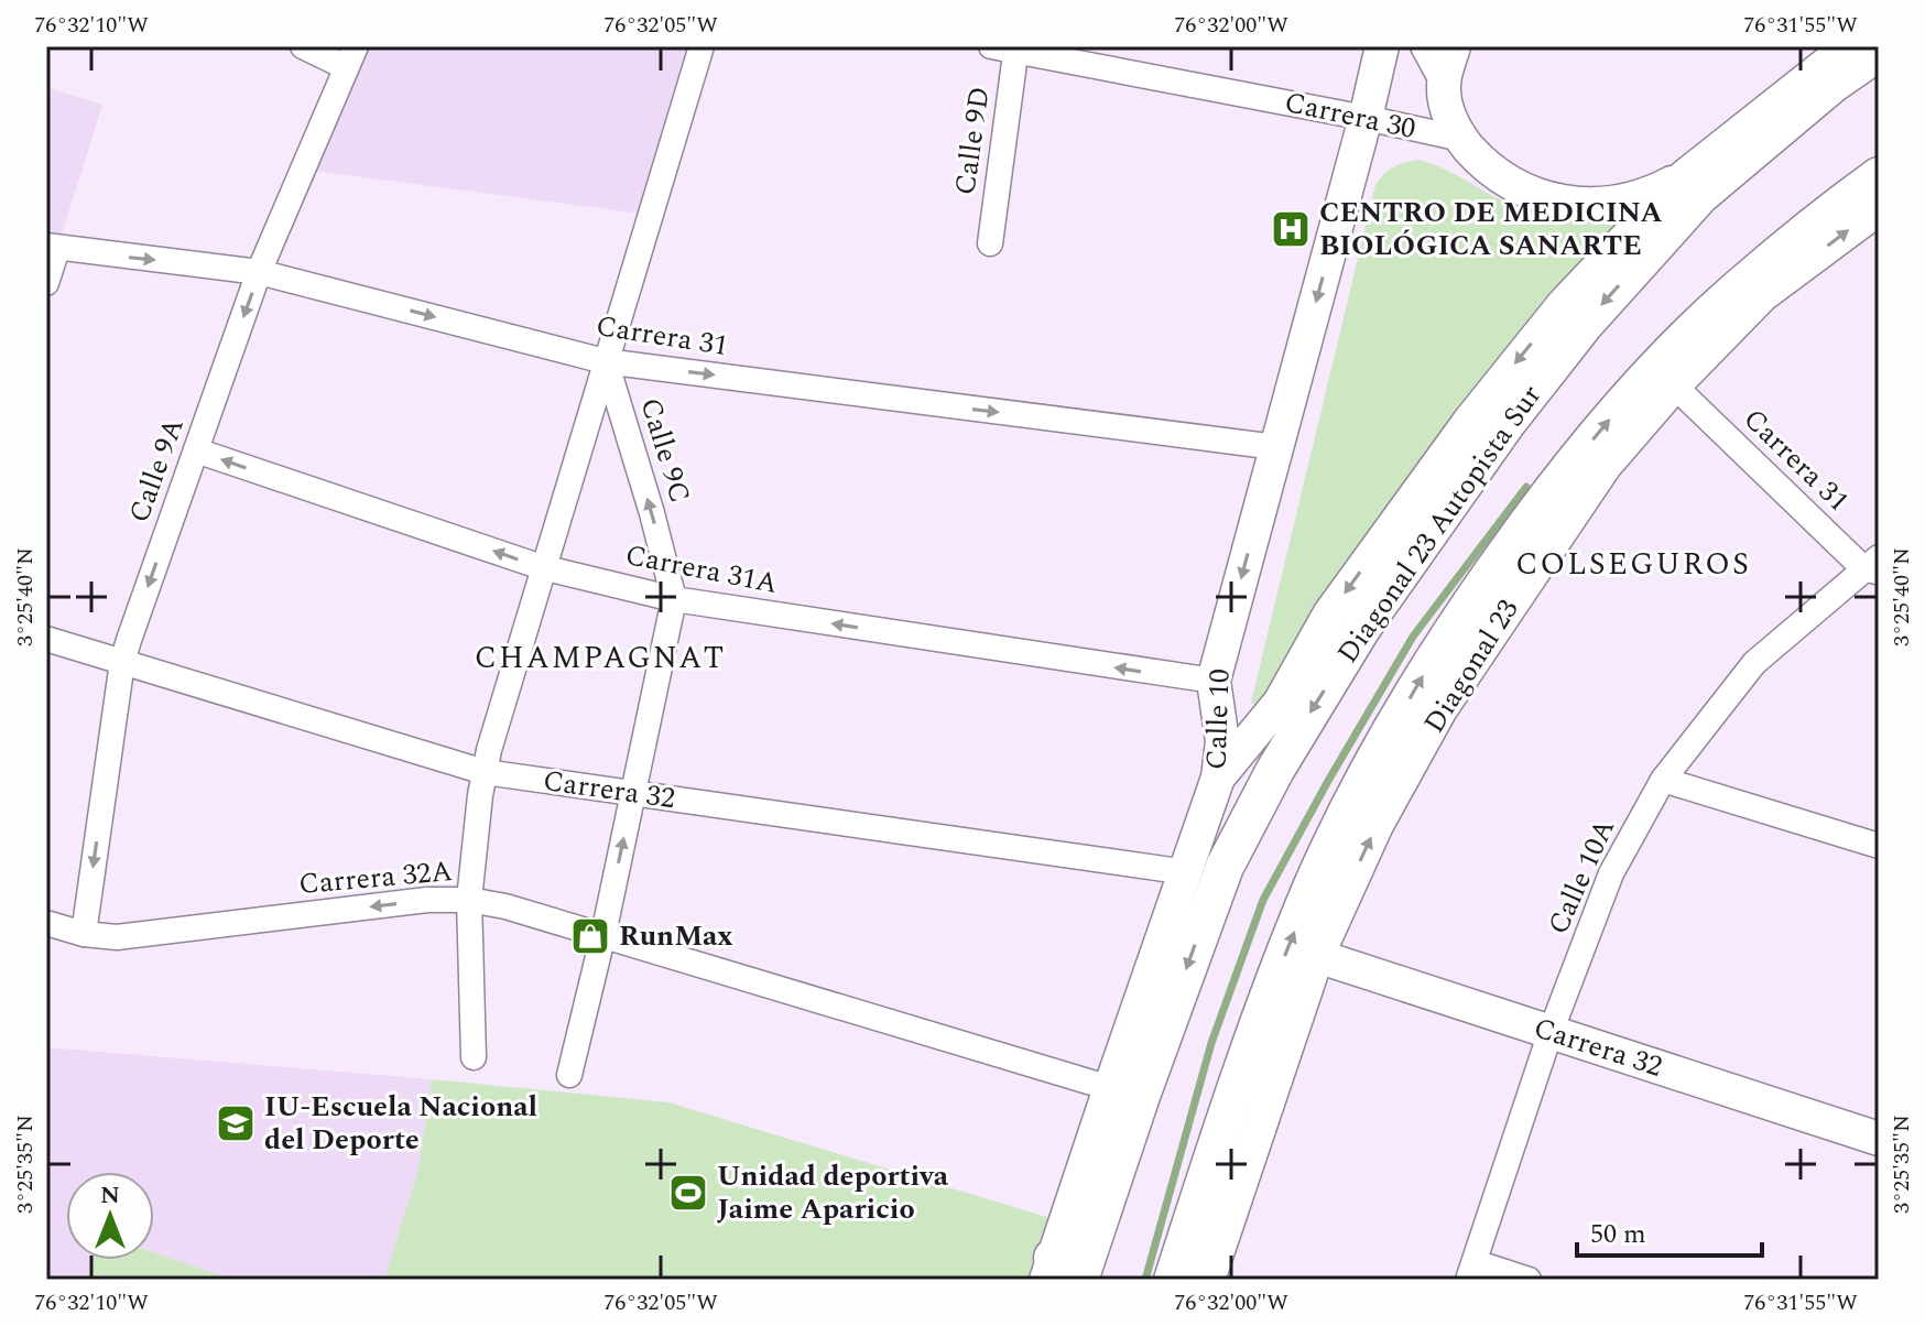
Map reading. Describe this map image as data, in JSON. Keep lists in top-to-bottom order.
{
  "streets": {
    "main road": ["Diagonal 23 Autopista Sur", "Calle 10"],
    "street": [
      "Carrera 30",
      "Calle 9D",
      "Carrera 31",
      "Calle 9C",
      "Calle 9A",
      "Carrera 31A",
      "Diagonal 23",
      "Carrera 32",
      "Calle 10A",
      "Carrera 32A"
    ]
  },
  "crossings": [
    ["Carrera 30", "Calle 9D"],
    ["Carrera 30", "Calle 10"],
    ["Carrera 31", "Calle 9C"],
    ["Carrera 31", "Calle 9A"],
    ["Carrera 31", "Diagonal 23"],
    ["Carrera 31", "Calle 10"],
    ["Carrera 31", "Calle 10A"],
    ["Calle 9C", "Carrera 31A"],
    ["Calle 9C", "Carrera 32"],
    ["Calle 9C", "Carrera 32A"],
    ["Calle 9A", "Carrera 31A"],
    ["Calle 9A", "Carrera 32"],
    ["Calle 9A", "Carrera 32A"],
    ["Diagonal 23 Autopista Sur", "Calle 10"],
    ["Diagonal 23 Autopista Sur", "Carrera 32A"],
    ["Carrera 31A", "Calle 10"],
    ["Diagonal 23", "Carrera 32"],
    ["Calle 10", "Carrera 32"],
    ["Calle 10", "Carrera 32A"],
    ["Carrera 32", "Calle 10A"]
  ],
  "one_way": ["Carrera 31", "Calle 9A", "Carrera 31A"],
  "districts": ["COLSEGUROS", "CHAMPAGNAT"],
  "places": {
    "hospital": ["CENTRO DE MEDICINA BIOLÓGICA SANARTE"],
    "shop": ["RunMax"],
    "school or university": ["IU-Escuela Nacional del Deporte"],
    "sports": ["Unidad deportiva Jaime Aparicio"]
  },
  "scale_bar": "50 m",
  "north": "top",
  "coordinates": [
    "76°32'10\"W",
    "76°32'05\"W",
    "76°32'00\"W",
    "76°31'55\"W",
    "3°25'40\"N",
    "3°25'35\"N"
  ]
}
